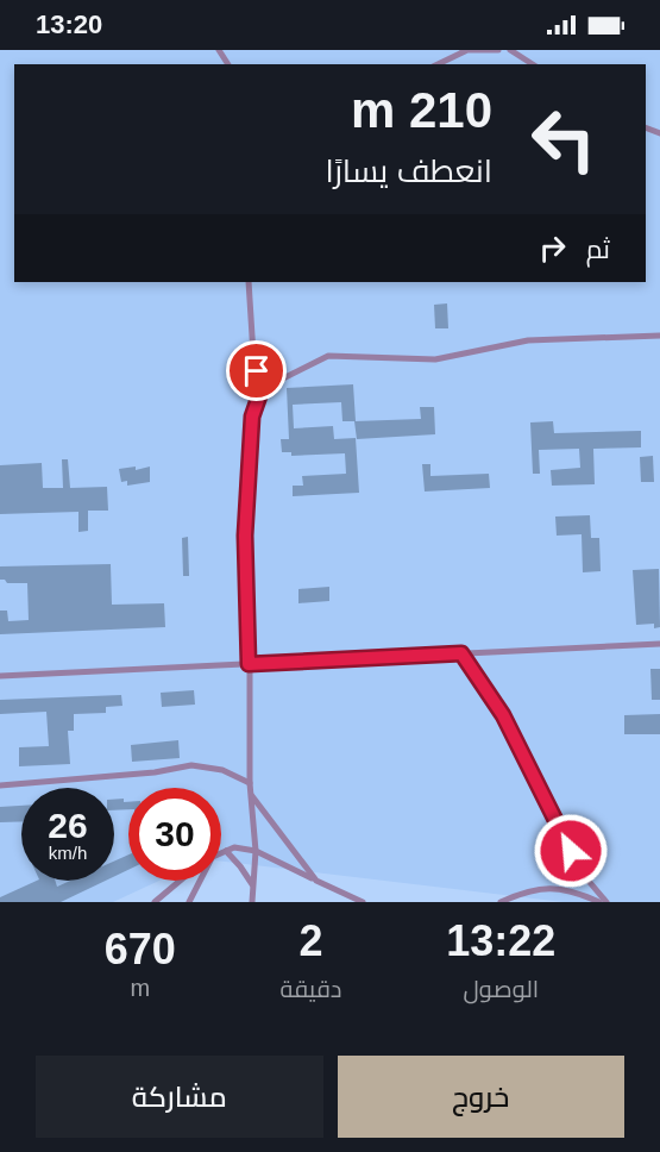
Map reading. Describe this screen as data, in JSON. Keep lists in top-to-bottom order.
{
  "page": {
    "status": "13:20",
    "turn": ["210 m", "انعطف يسارًا"],
    "then": "ثم",
    "speed": "26 km/h",
    "limit": "30",
    "eta": [
      "13:22",
      "الوصول",
      "2",
      "دقيقة",
      "670",
      "m"
    ],
    "buttons": ["خروج", "مشاركة"]
  }
}
